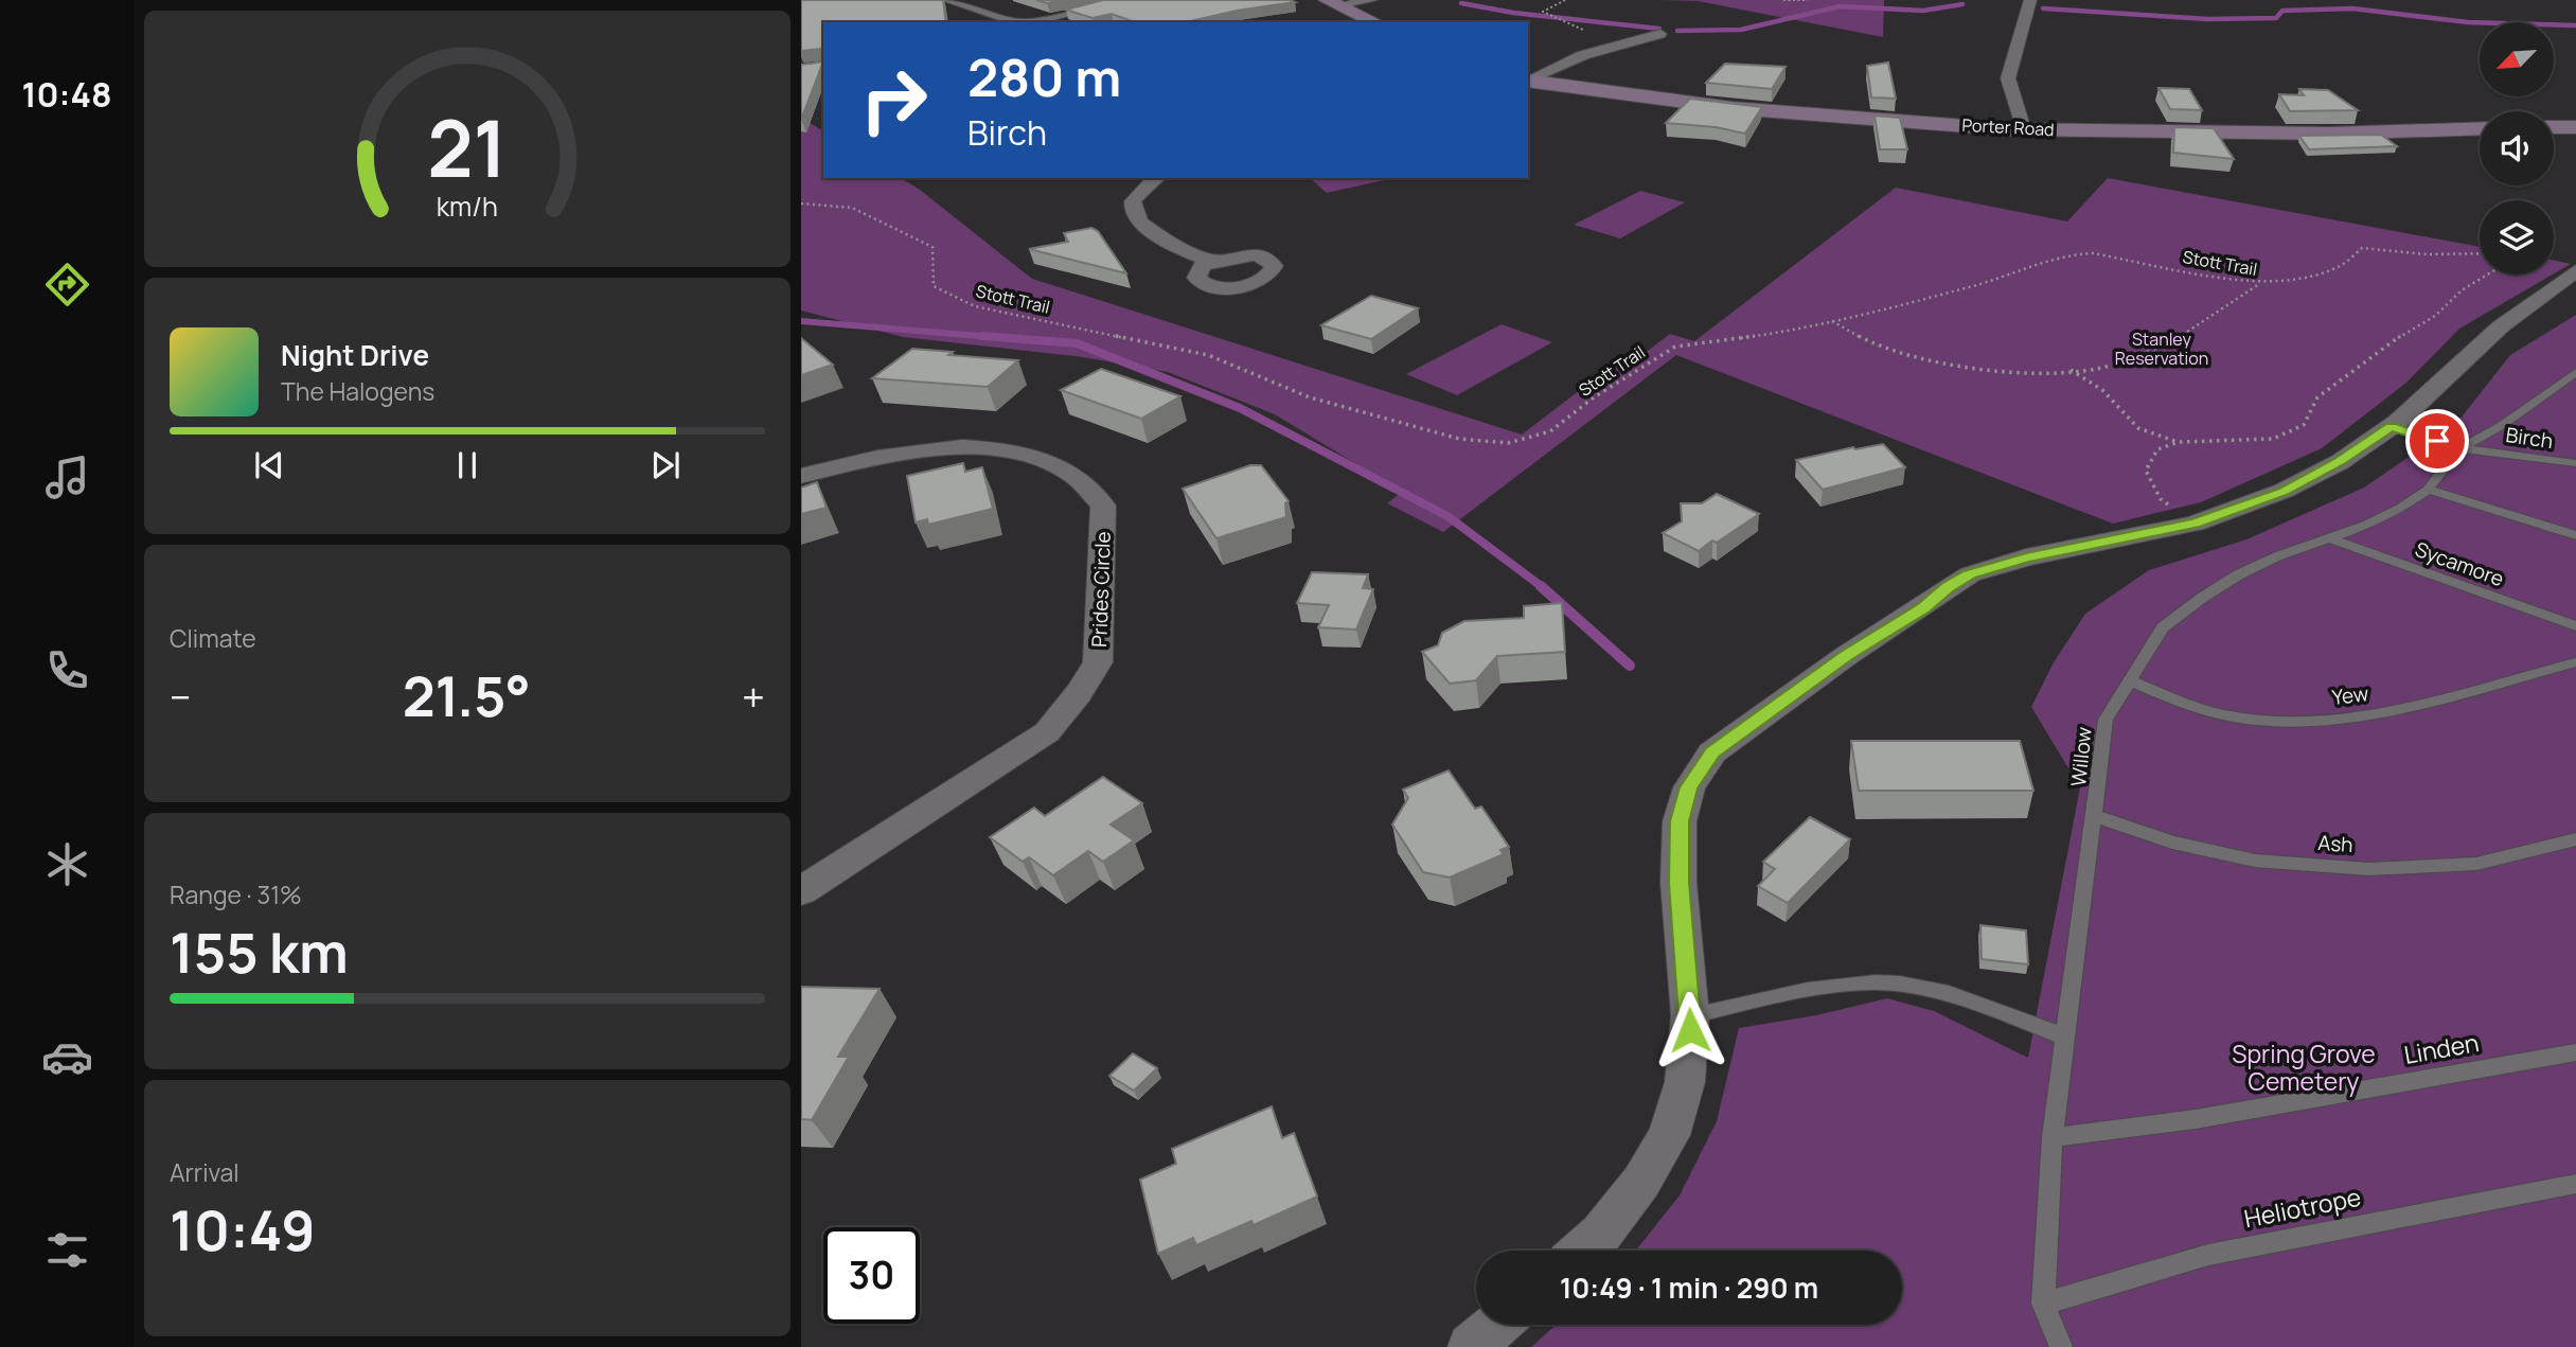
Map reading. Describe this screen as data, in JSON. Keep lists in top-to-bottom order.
{
  "streets": {
    "street": ["Porter Road", "Prides Circle"],
    "lane": [
      "Birch",
      "Sycamore",
      "Yew",
      "Willow",
      "Ash",
      "Linden",
      "Heliotrope"
    ],
    "path": ["Stott Trail"]
  },
  "crossings": [
    ["Birch", "Willow"],
    ["Sycamore", "Willow"],
    ["Yew", "Willow"],
    ["Willow", "Ash"],
    ["Willow", "Linden"],
    ["Willow", "Heliotrope"]
  ],
  "parks": ["Stanley Reservation", "Spring Grove Cemetery"],
  "north": "bottom left",
  "page": {
    "tabs": "10:48",
    "turn": ["280 m", "Birch"],
    "song": ["Night Drive", "The Halogens"],
    "tile": [
      "Climate",
      ["Range · 31%", "155 km"],
      ["Arrival", "10:49"]
    ],
    "heat": ["−", "21.5°", "+"],
    "limit": "30",
    "trip": "10:49 · 1 min · 290 m",
    "gauge": ["21", "km/h"]
  }
}
